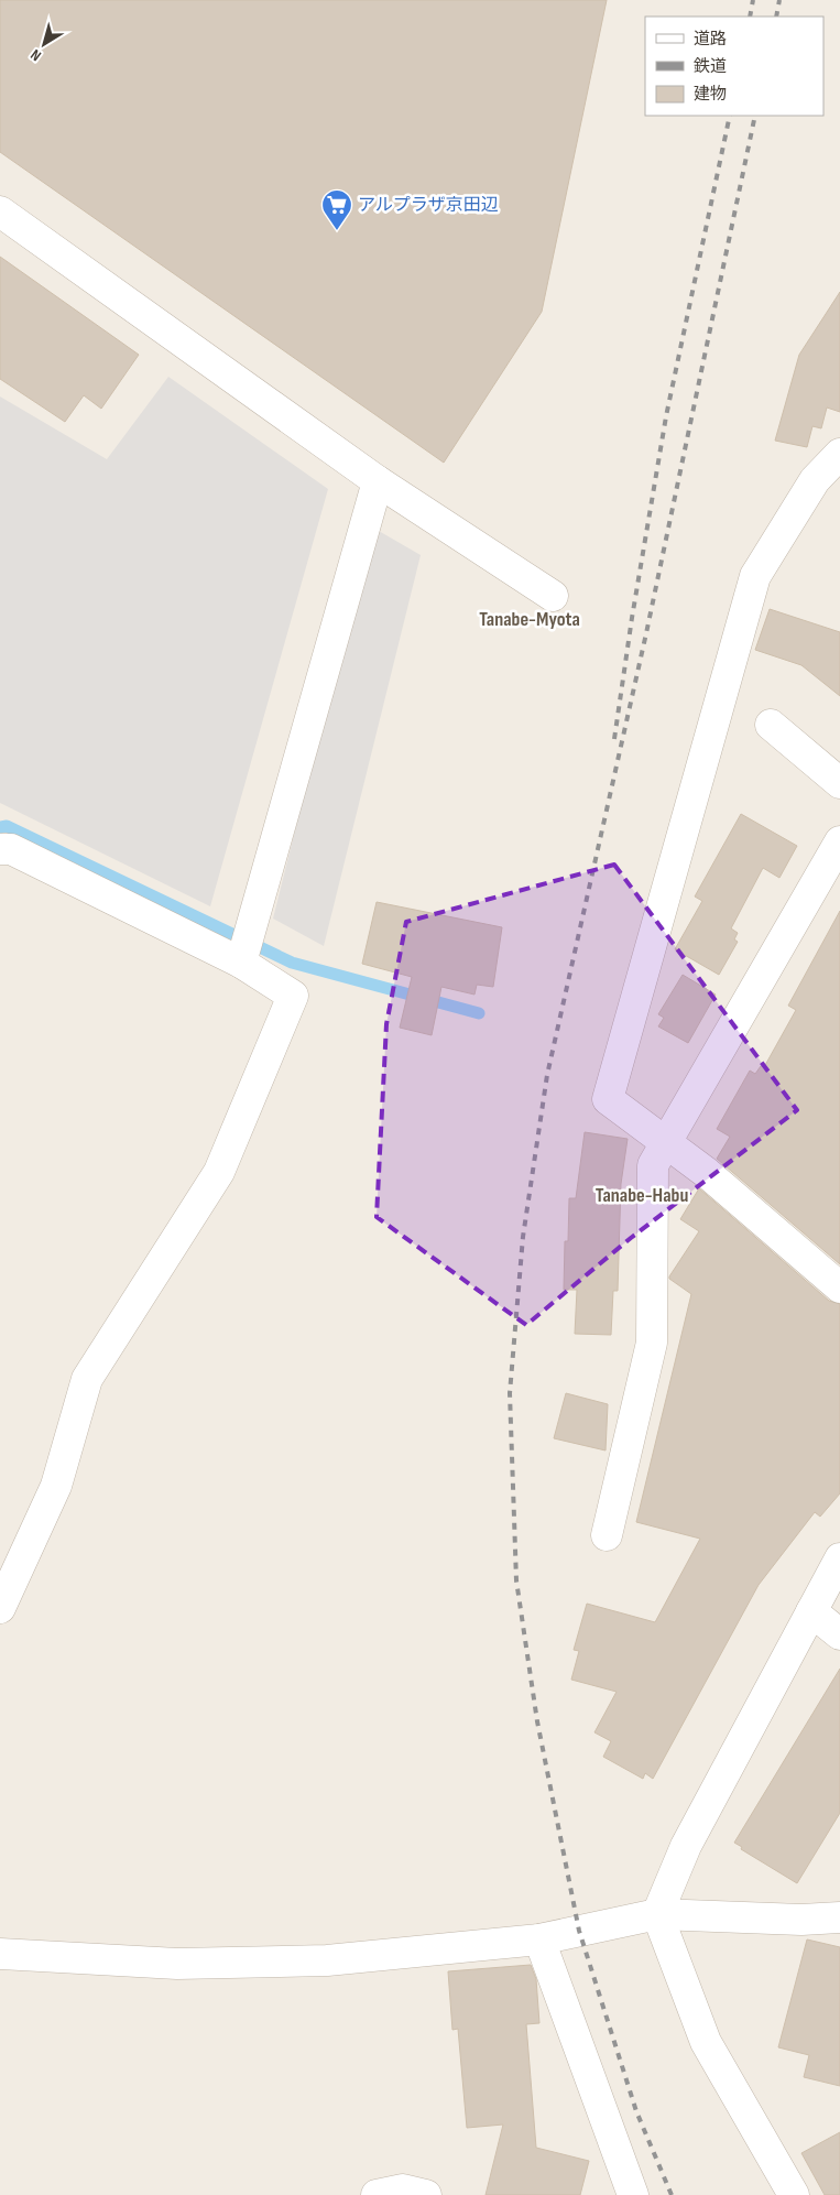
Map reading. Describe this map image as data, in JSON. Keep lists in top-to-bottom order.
{
  "districts": ["Tanabe-Myota", "Tanabe-Habu"],
  "places": {
    "supermarket": ["アルプラザ京田辺"]
  },
  "legend": ["道路", "鉄道", "建物"],
  "north": "bottom left"
}
